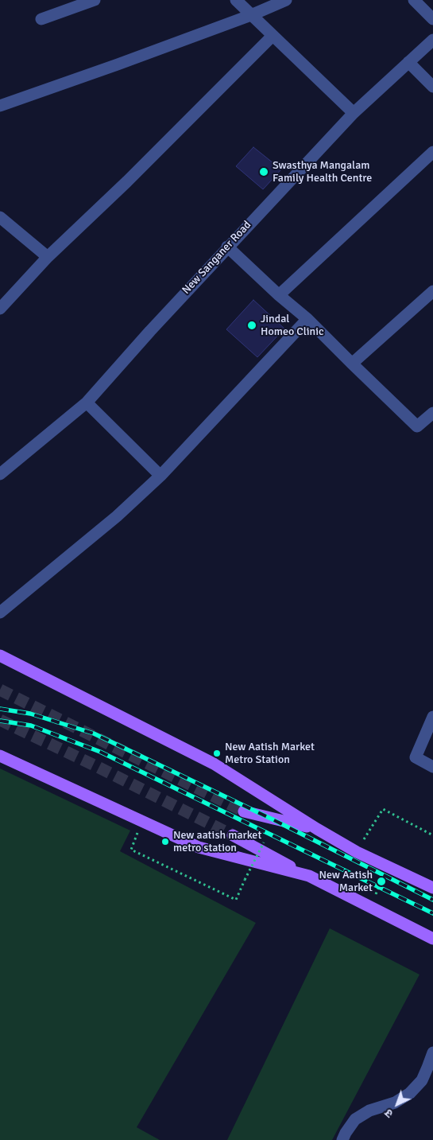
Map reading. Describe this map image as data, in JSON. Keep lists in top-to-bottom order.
{
  "streets": {
    "street": ["New Sanganer Road"]
  },
  "places": [
    "Swasthya Mangalam Family Health Centre",
    "Jindal Homeo Clinic",
    "New Aatish Market Metro Station",
    "New aatish market metro station",
    "New Aatish Market"
  ],
  "north": "bottom left"
}
